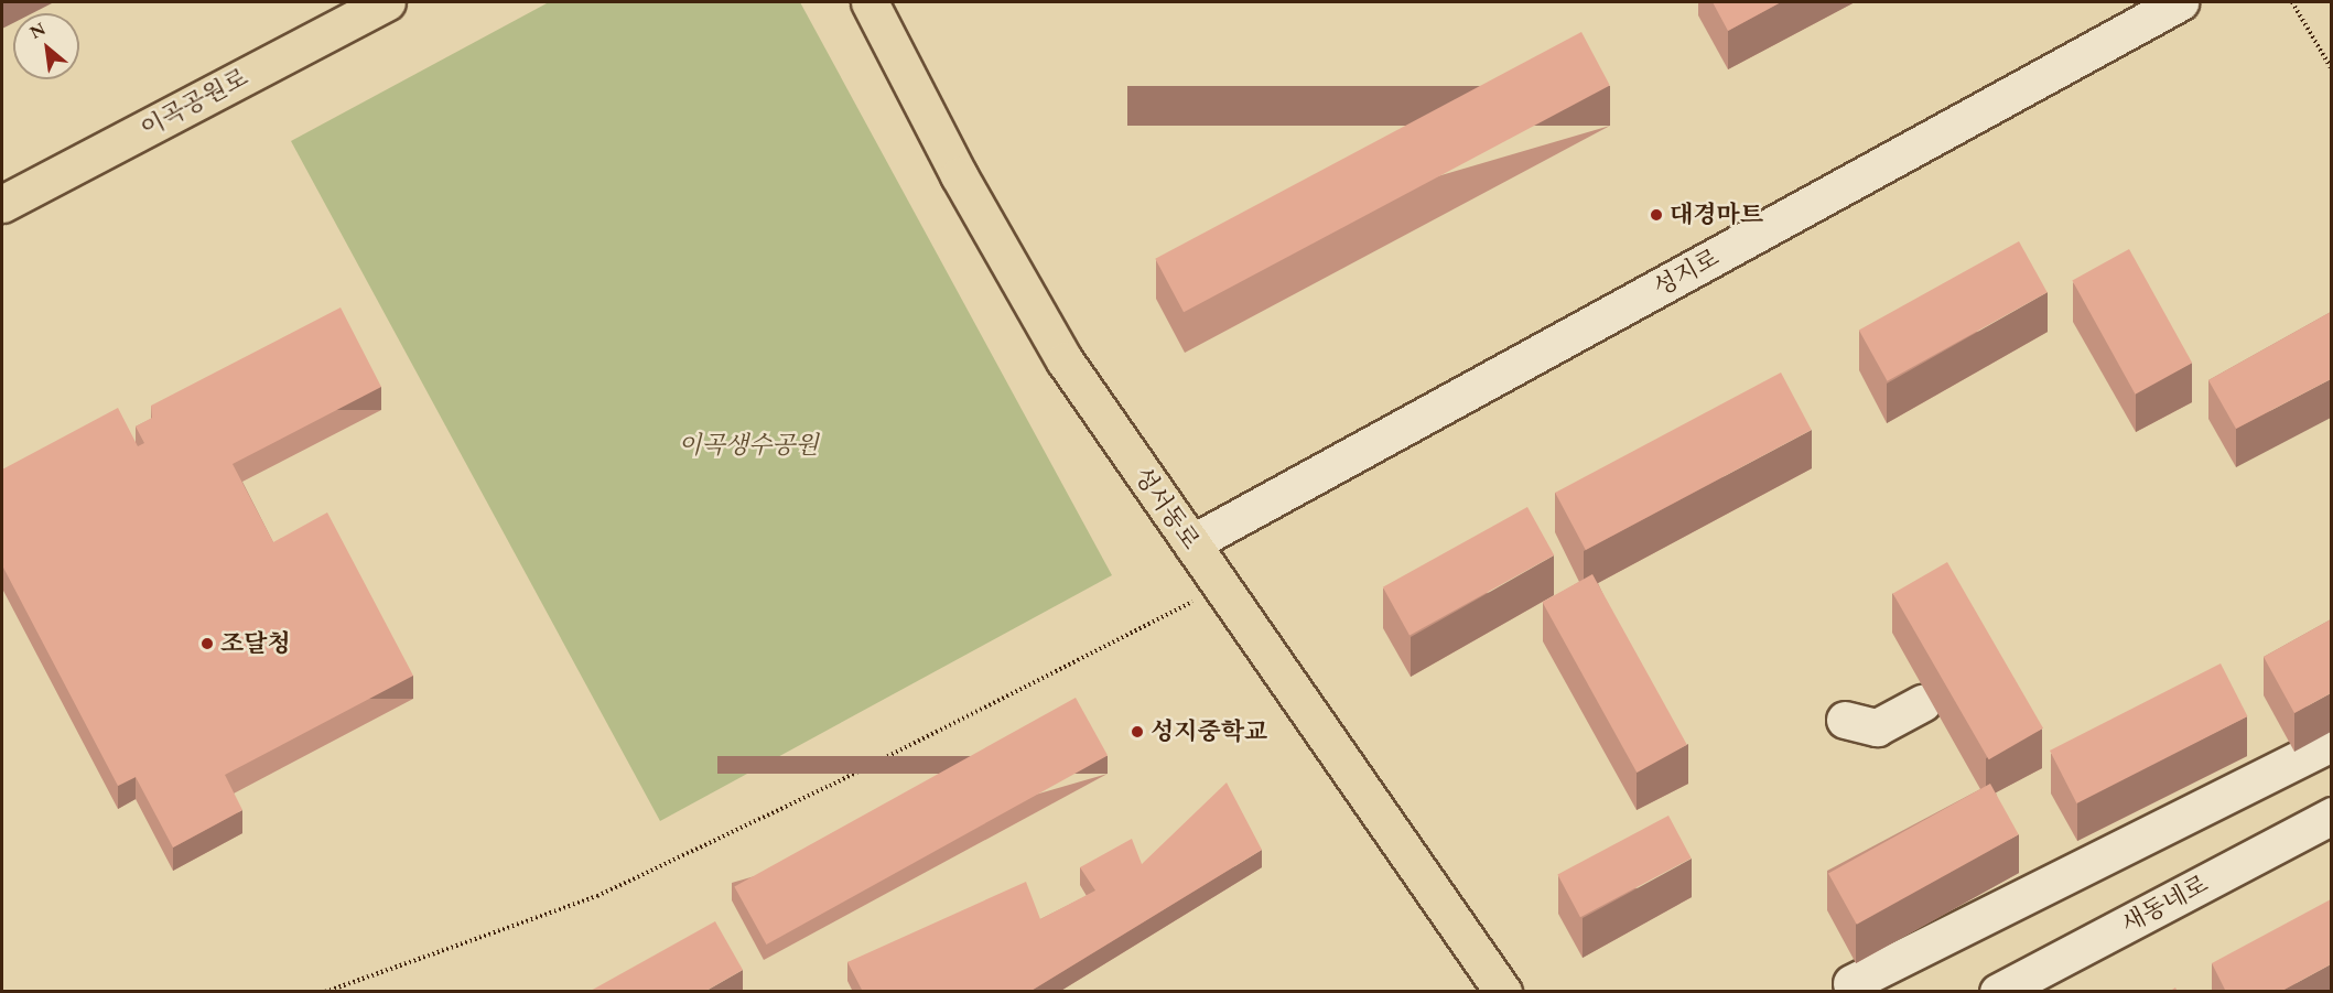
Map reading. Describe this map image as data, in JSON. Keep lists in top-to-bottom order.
{
  "streets": {
    "main road": ["이곡공원로", "성서동로"],
    "street": ["성지로", "새동네로"]
  },
  "crossings": [
    ["성지로", "성서동로"]
  ],
  "parks": ["이곡생수공원"],
  "places": ["대경마트", "조달청", "성지중학교"],
  "north": "top left"
}
